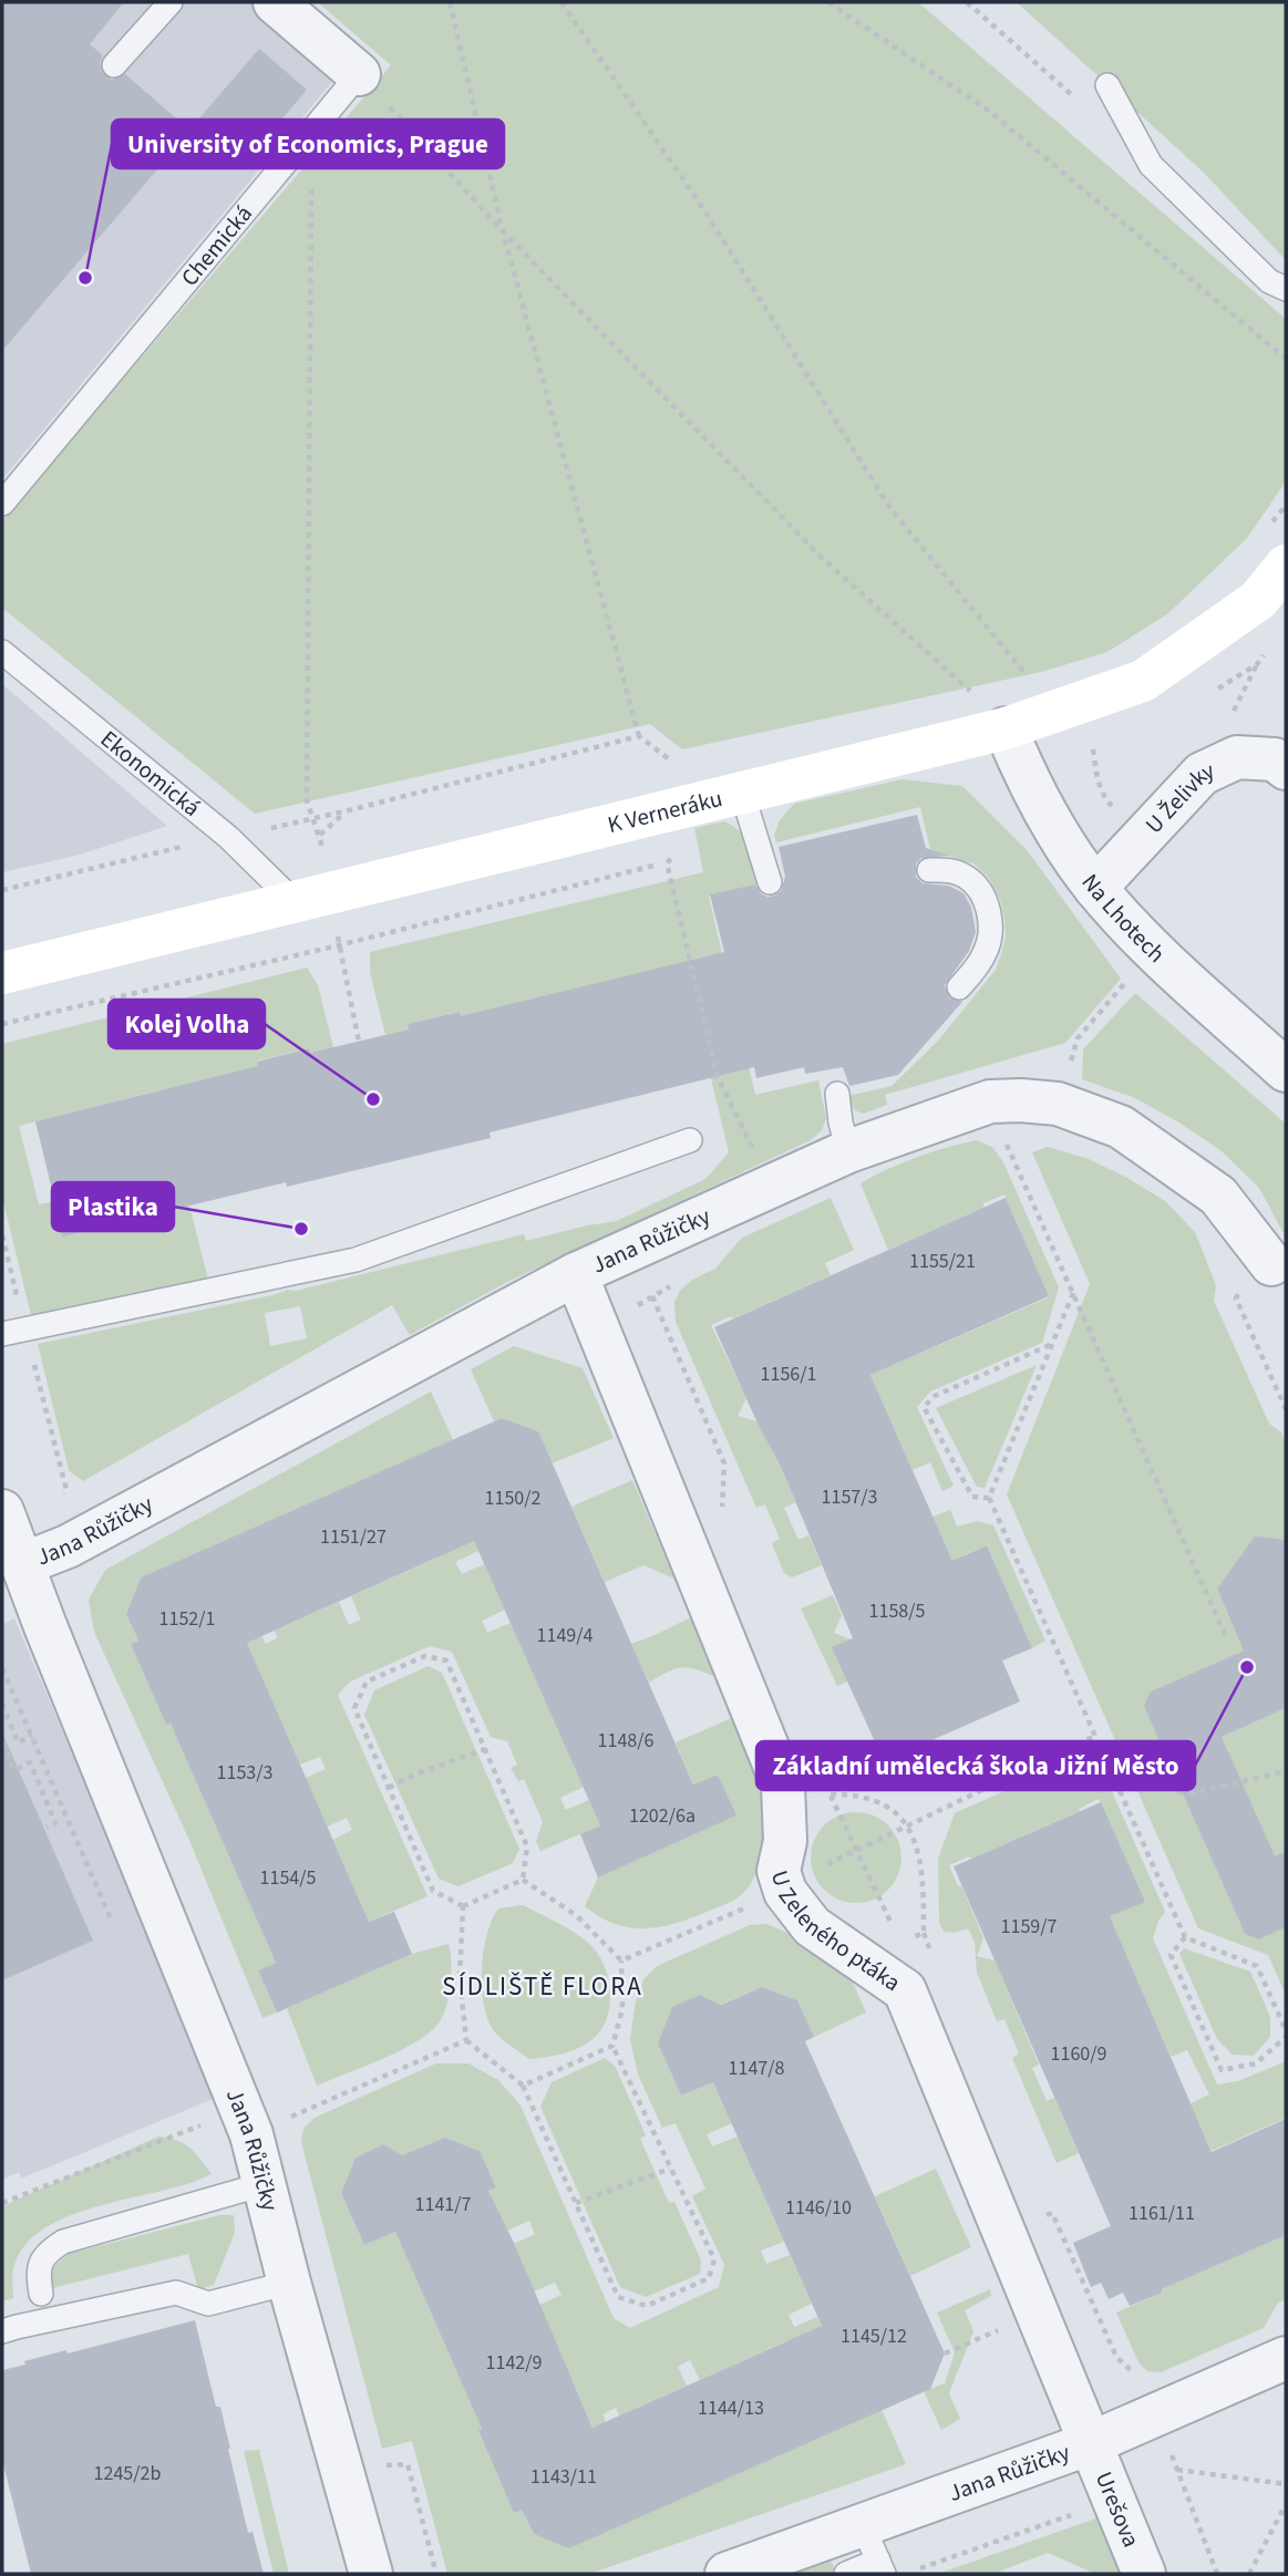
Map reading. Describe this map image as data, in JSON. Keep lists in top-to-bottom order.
{
  "streets": {
    "street": [
      "U Želivky",
      "K Verneráku",
      "Na Lhotech",
      "Jana Růžičky",
      "U Zeleného ptáka",
      "Urešova"
    ],
    "lane": ["Chemická", "Ekonomická"]
  },
  "crossings": [
    ["Ekonomická", "K Verneráku"],
    ["U Želivky", "Na Lhotech"],
    ["K Verneráku", "Na Lhotech"],
    ["Jana Růžičky", "U Zeleného ptáka"],
    ["Jana Růžičky", "Urešova"],
    ["U Zeleného ptáka", "Urešova"]
  ],
  "districts": ["SÍDLIŠTĚ FLORA"],
  "places": [
    "University of Economics, Prague",
    "Kolej Volha",
    "Plastika",
    "Základní umělecká škola Jižní Město"
  ],
  "house_numbers": [
    "1155/21",
    "1156/1",
    "1157/3",
    "1150/2",
    "1151/27",
    "1158/5",
    "1152/1",
    "1149/4",
    "1148/6",
    "1153/3",
    "1202/6a",
    "1154/5",
    "1159/7",
    "1160/9",
    "1147/8",
    "1141/7",
    "1146/10",
    "1161/11",
    "1145/12",
    "1142/9",
    "1144/13",
    "1245/2b",
    "1143/11"
  ]
}
